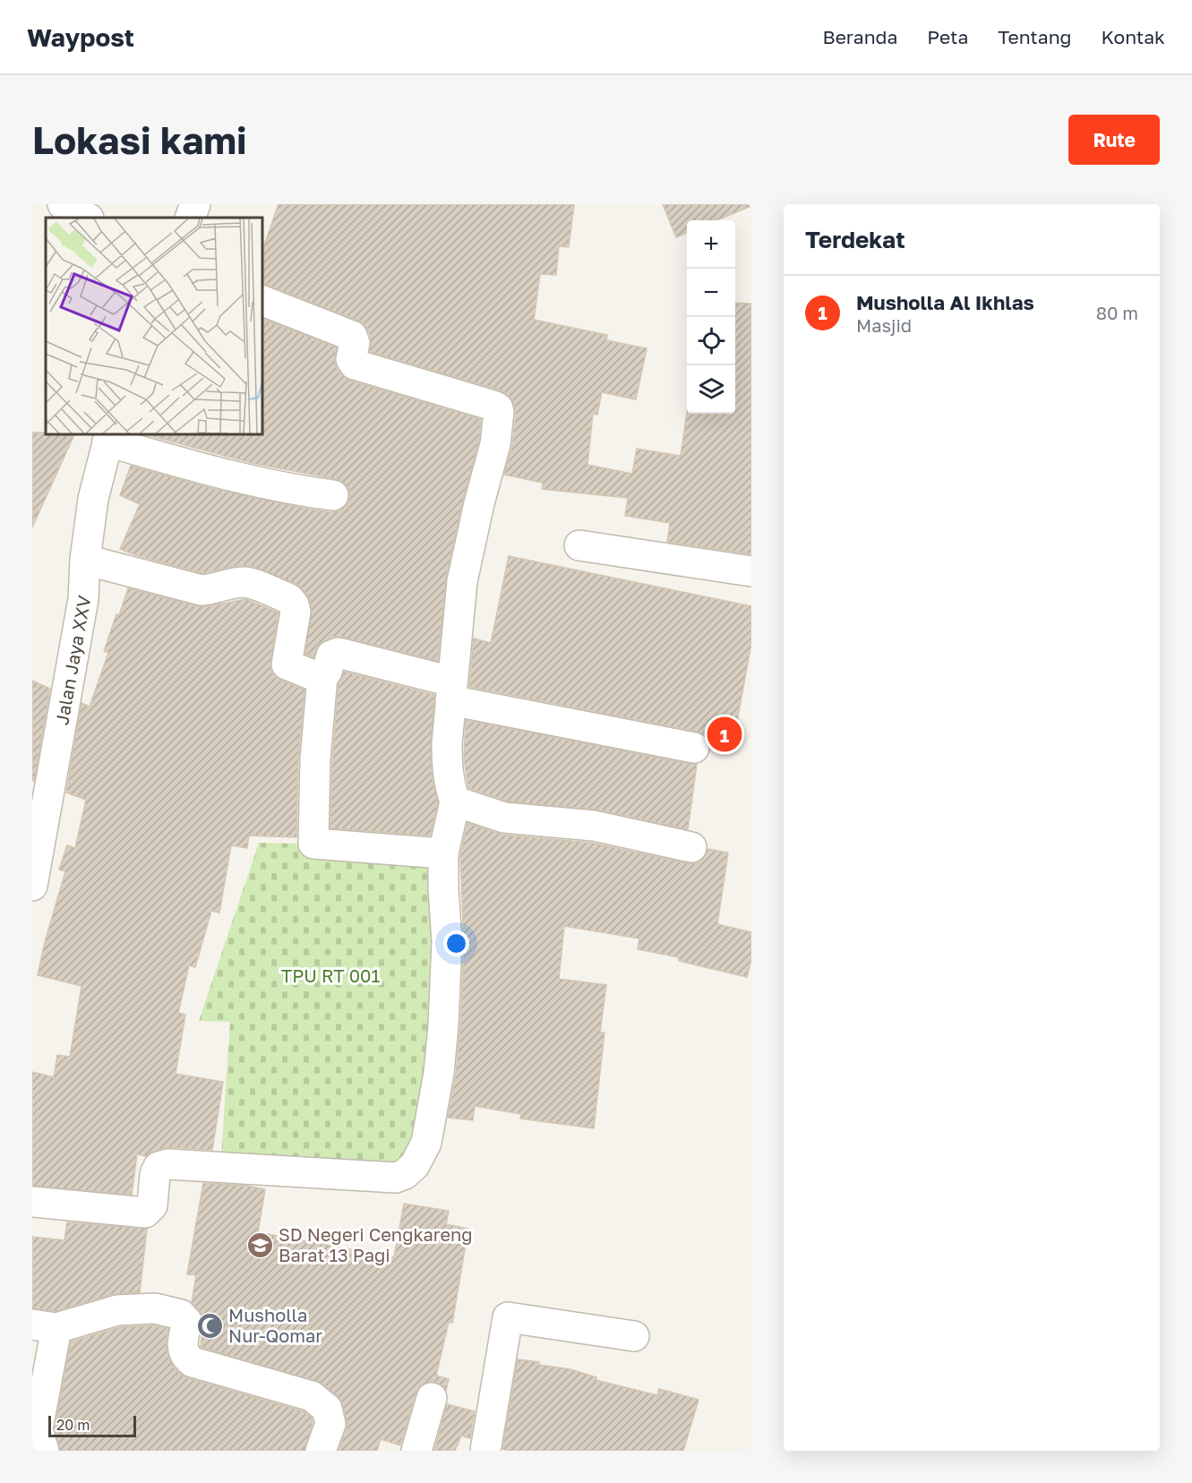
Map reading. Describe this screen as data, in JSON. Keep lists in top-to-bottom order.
{
  "streets": {
    "street": ["Jalan Jaya XXV"]
  },
  "parks": ["TPU RT 001"],
  "places": {
    "school or university": ["SD Negeri Cengkareng Barat 13 Pagi"],
    "mosque": ["Musholla Nur-Qomar"]
  },
  "scale_bar": "20 m",
  "page": {
    "header": "Waypost",
    "nav": [
      "Beranda",
      "Peta",
      "Tentang",
      "Kontak"
    ],
    "buttons": "Rute",
    "title": "Lokasi kami",
    "heading": "Terdekat",
    "map_buttons": ["+", "−"],
    "list": [
      {
        "mark": "1",
        "name": "Musholla Al Ikhlas",
        "note": "Masjid",
        "value": "80 m"
      }
    ],
    "pins": "1",
    "scale": "20 m"
  }
}
